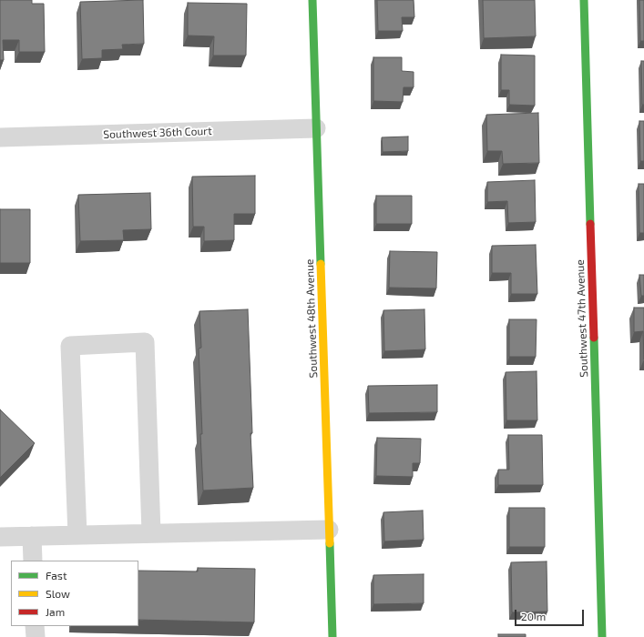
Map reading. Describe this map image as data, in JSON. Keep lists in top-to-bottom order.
{
  "streets": {
    "street": ["Southwest 36th Court", "Southwest 48th Avenue", "Southwest 47th Avenue"]
  },
  "crossings": [
    ["Southwest 36th Court", "Southwest 48th Avenue"]
  ],
  "legend": ["Fast", "Slow", "Jam"],
  "scale_bar": "20 m"
}
